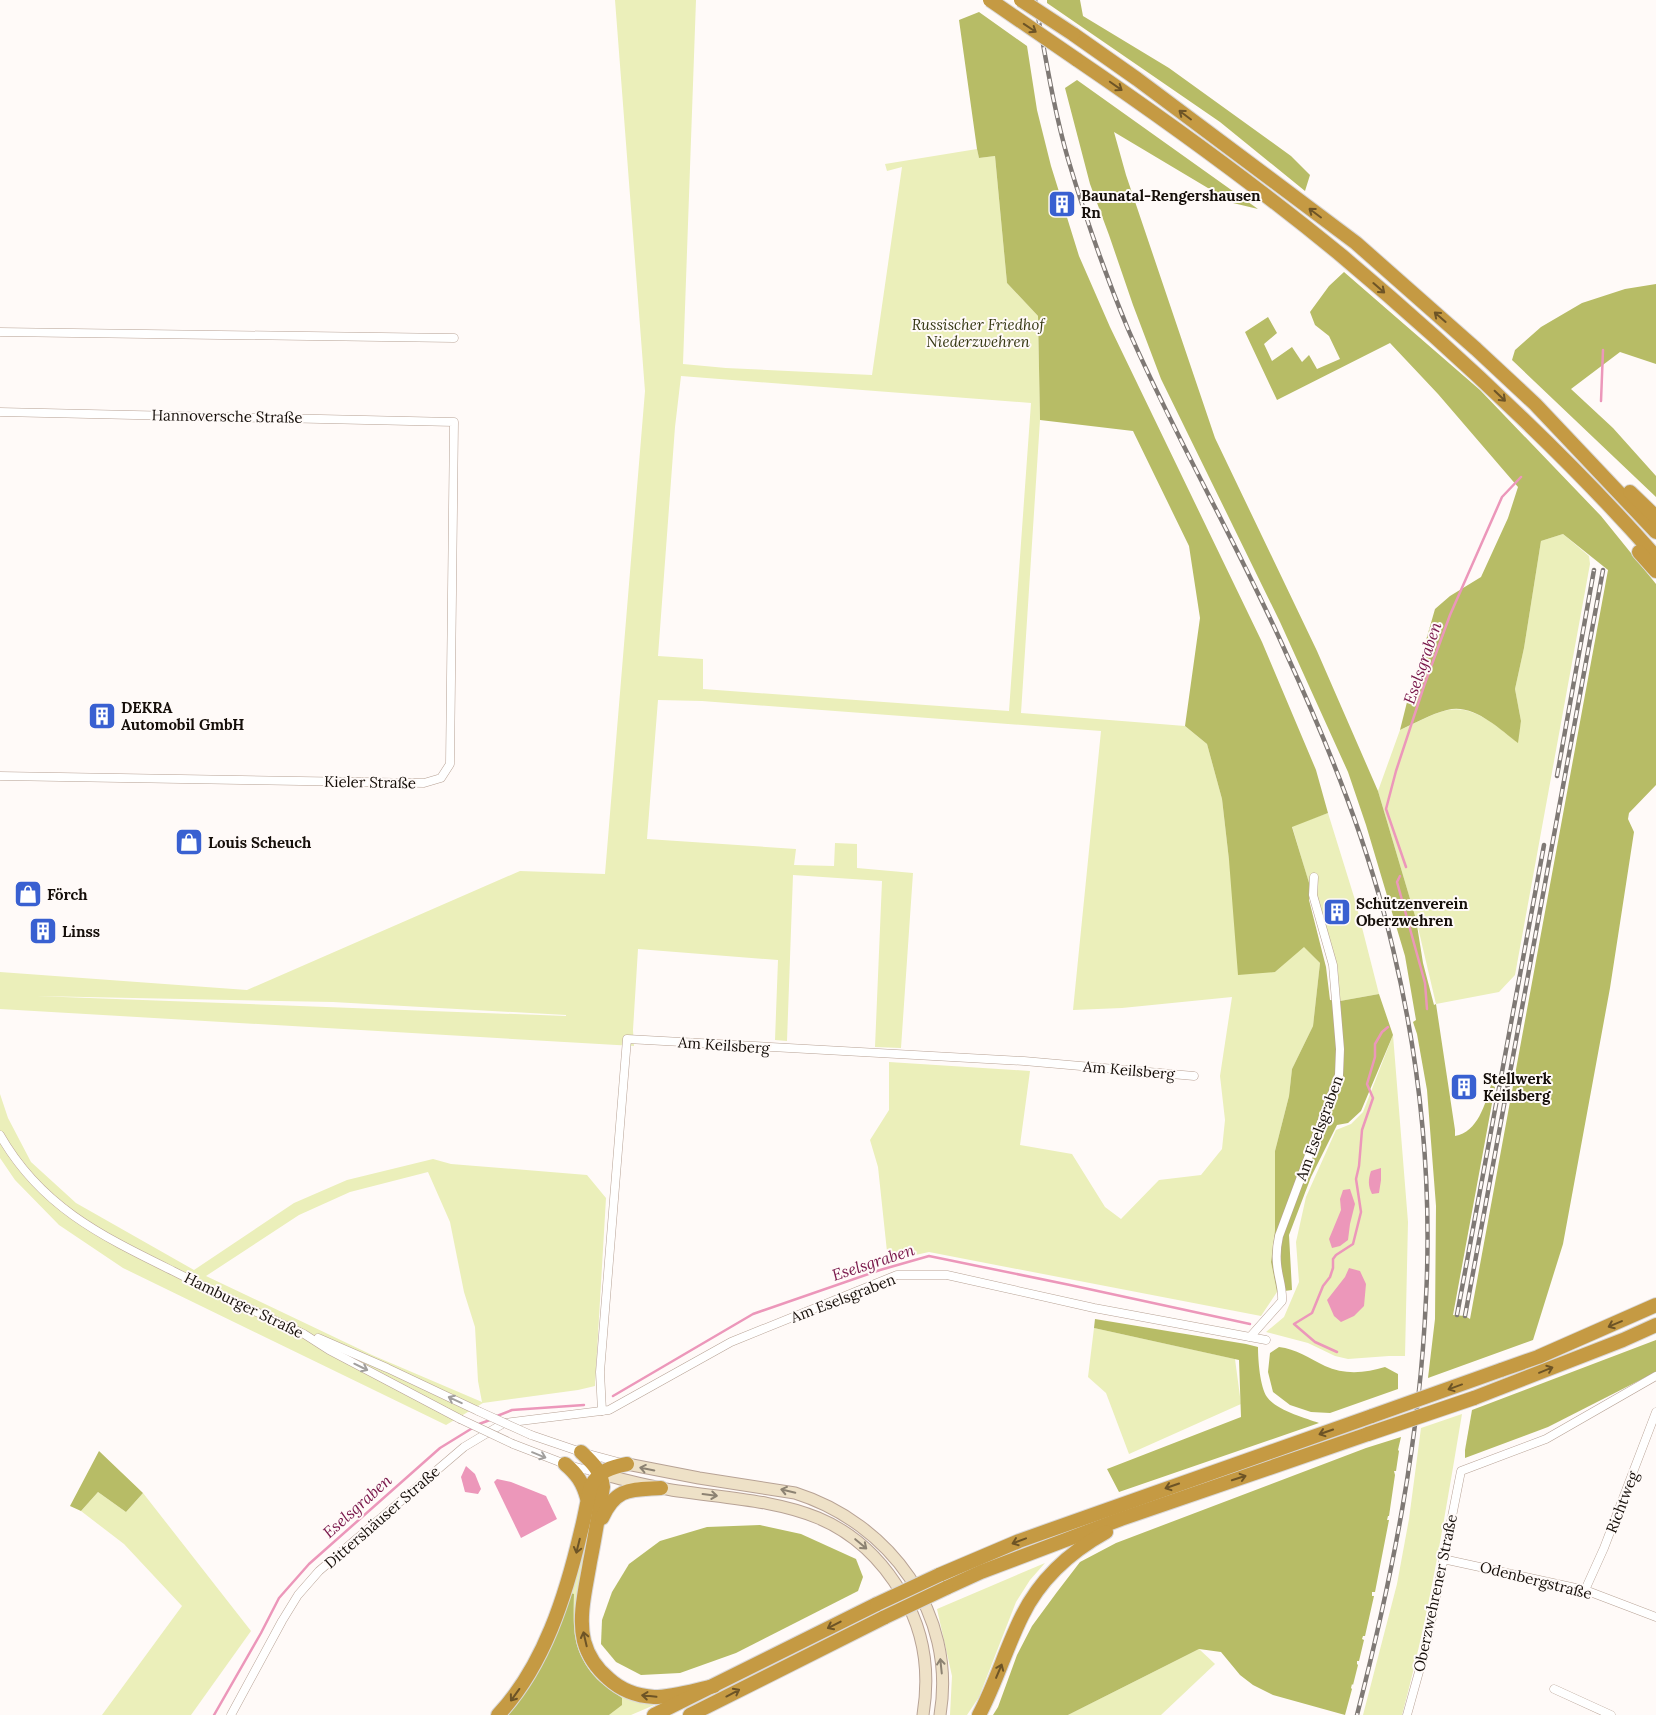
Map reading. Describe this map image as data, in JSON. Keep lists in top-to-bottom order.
{
  "streets": {
    "street": [
      "Hannoversche Straße",
      "Kieler Straße",
      "Am Keilsberg",
      "Am Eselsgraben",
      "Hamburger Straße",
      "Richtweg",
      "Dittershäuser Straße",
      "Odenbergstraße",
      "Oberzwehrener Straße"
    ]
  },
  "crossings": [
    ["Hannoversche Straße", "Kieler Straße"],
    ["Am Keilsberg", "Am Eselsgraben"],
    ["Am Keilsberg", "Dittershäuser Straße"],
    ["Am Eselsgraben", "Dittershäuser Straße"],
    ["Richtweg", "Odenbergstraße"],
    ["Odenbergstraße", "Oberzwehrener Straße"]
  ],
  "water": ["Eselsgraben"],
  "parks": ["Russischer Friedhof Niederzwehren"],
  "places": {
    "building": [
      "Baunatal-Rengershausen Rn",
      "DEKRA Automobil GmbH",
      "Schützenverein Oberzwehren",
      "Linss",
      "Stellwerk Keilsberg"
    ],
    "shop": ["Louis Scheuch", "Förch"]
  }
}
